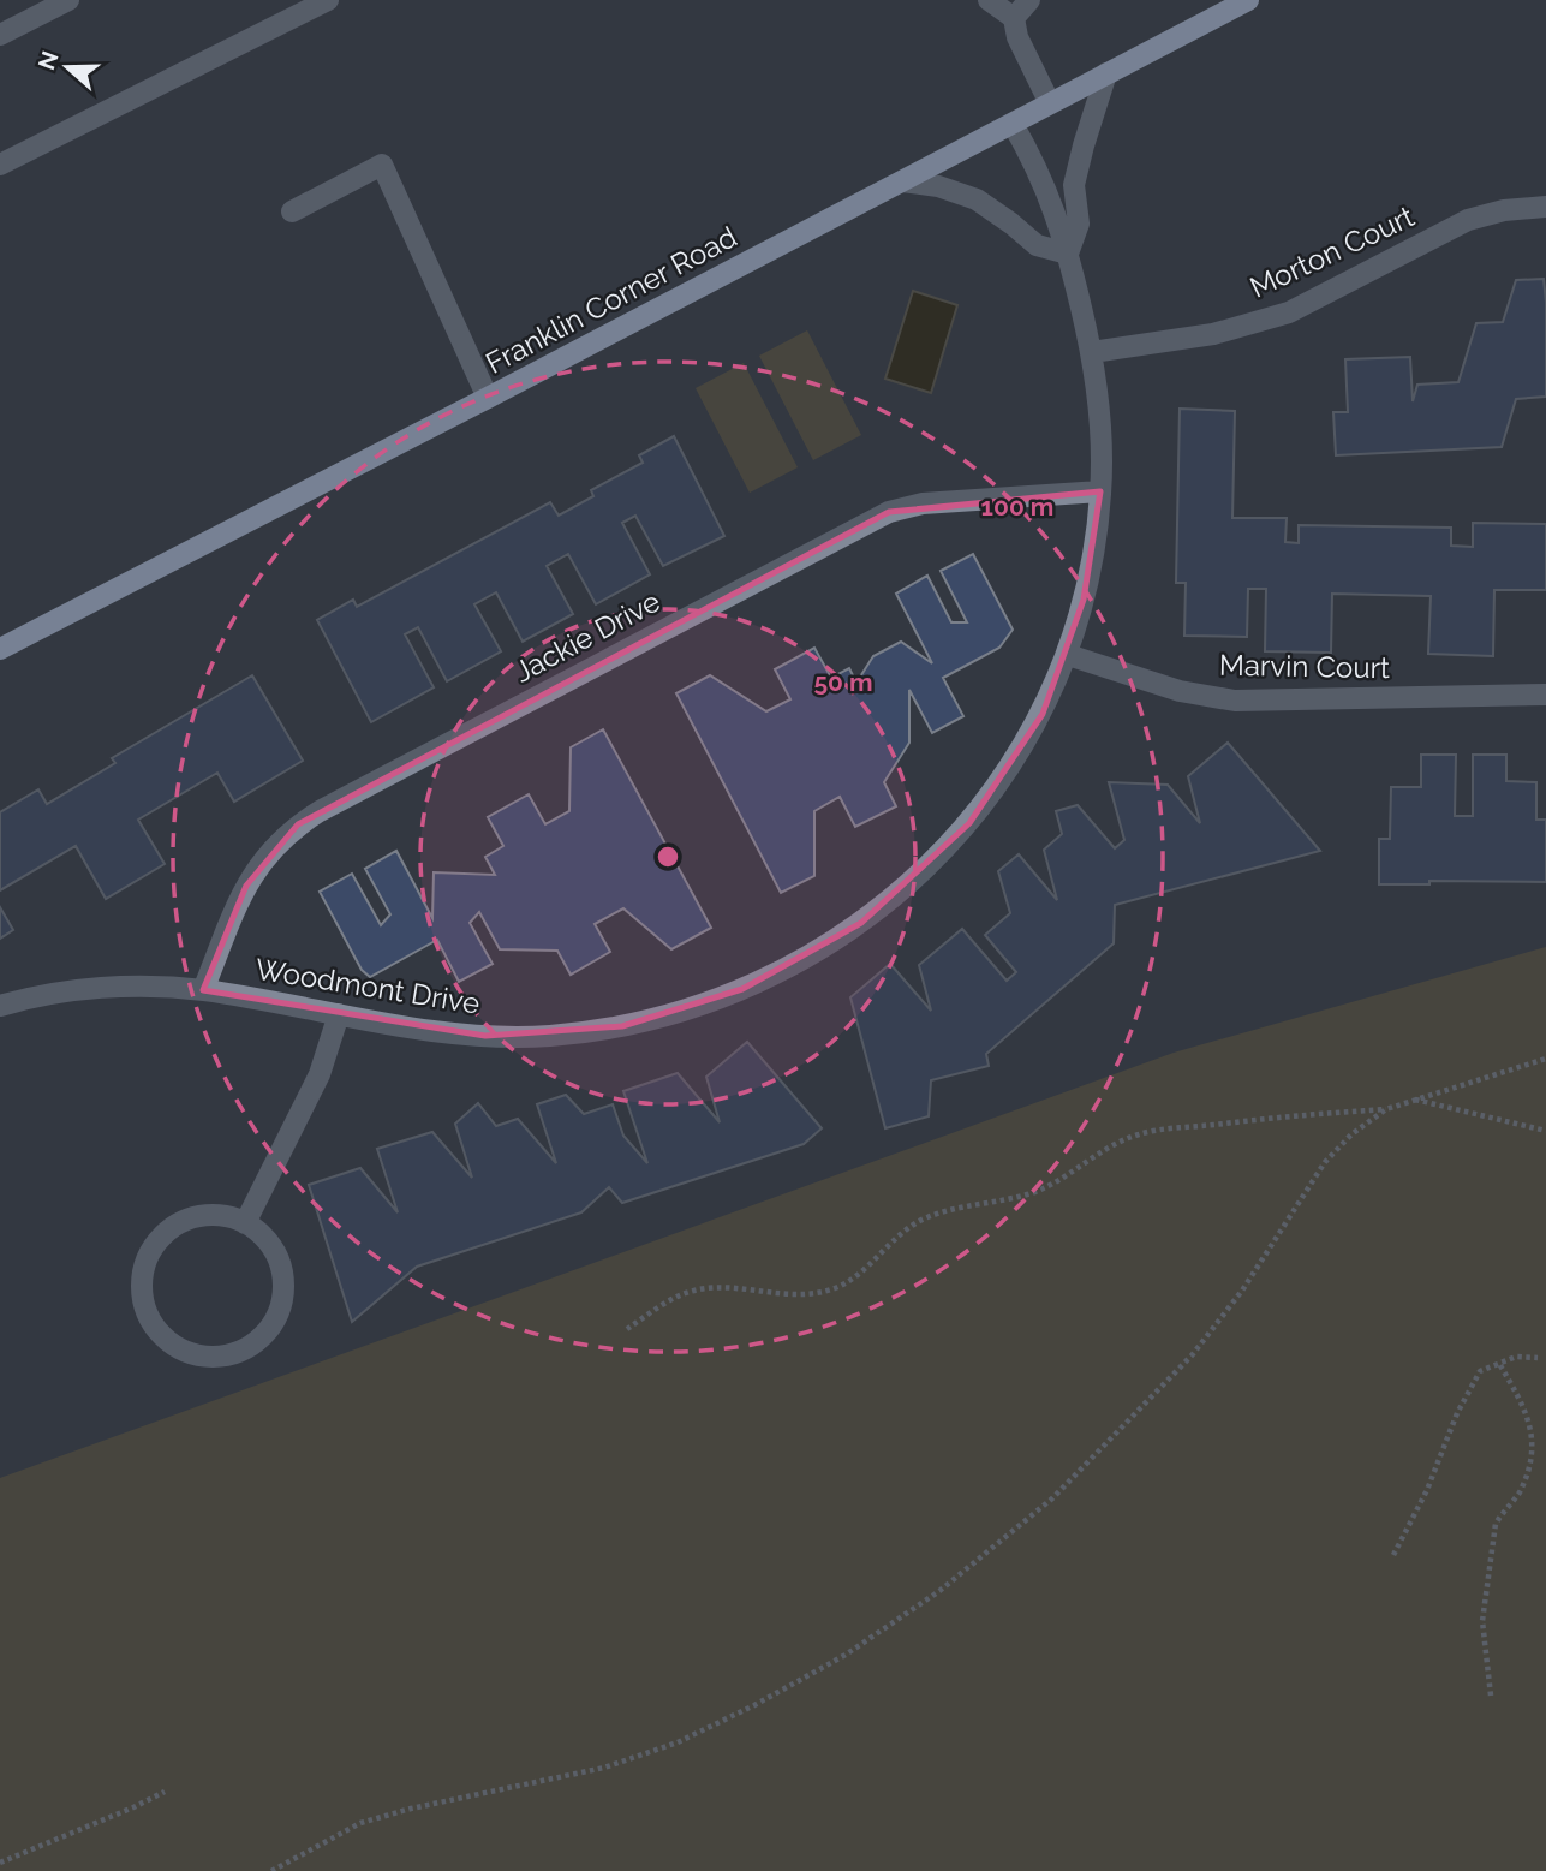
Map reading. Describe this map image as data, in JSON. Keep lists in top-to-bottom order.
{
  "streets": {
    "main road": ["Franklin Corner Road"],
    "street": [
      "Morton Court",
      "Jackie Drive",
      "Marvin Court",
      "Woodmont Drive"
    ]
  },
  "crossings": [
    ["Morton Court", "Woodmont Drive"],
    ["Franklin Corner Road", "Woodmont Drive"],
    ["Jackie Drive", "Woodmont Drive"],
    ["Marvin Court", "Woodmont Drive"]
  ],
  "north": "left",
  "rings": ["100 m", "50 m"]
}
